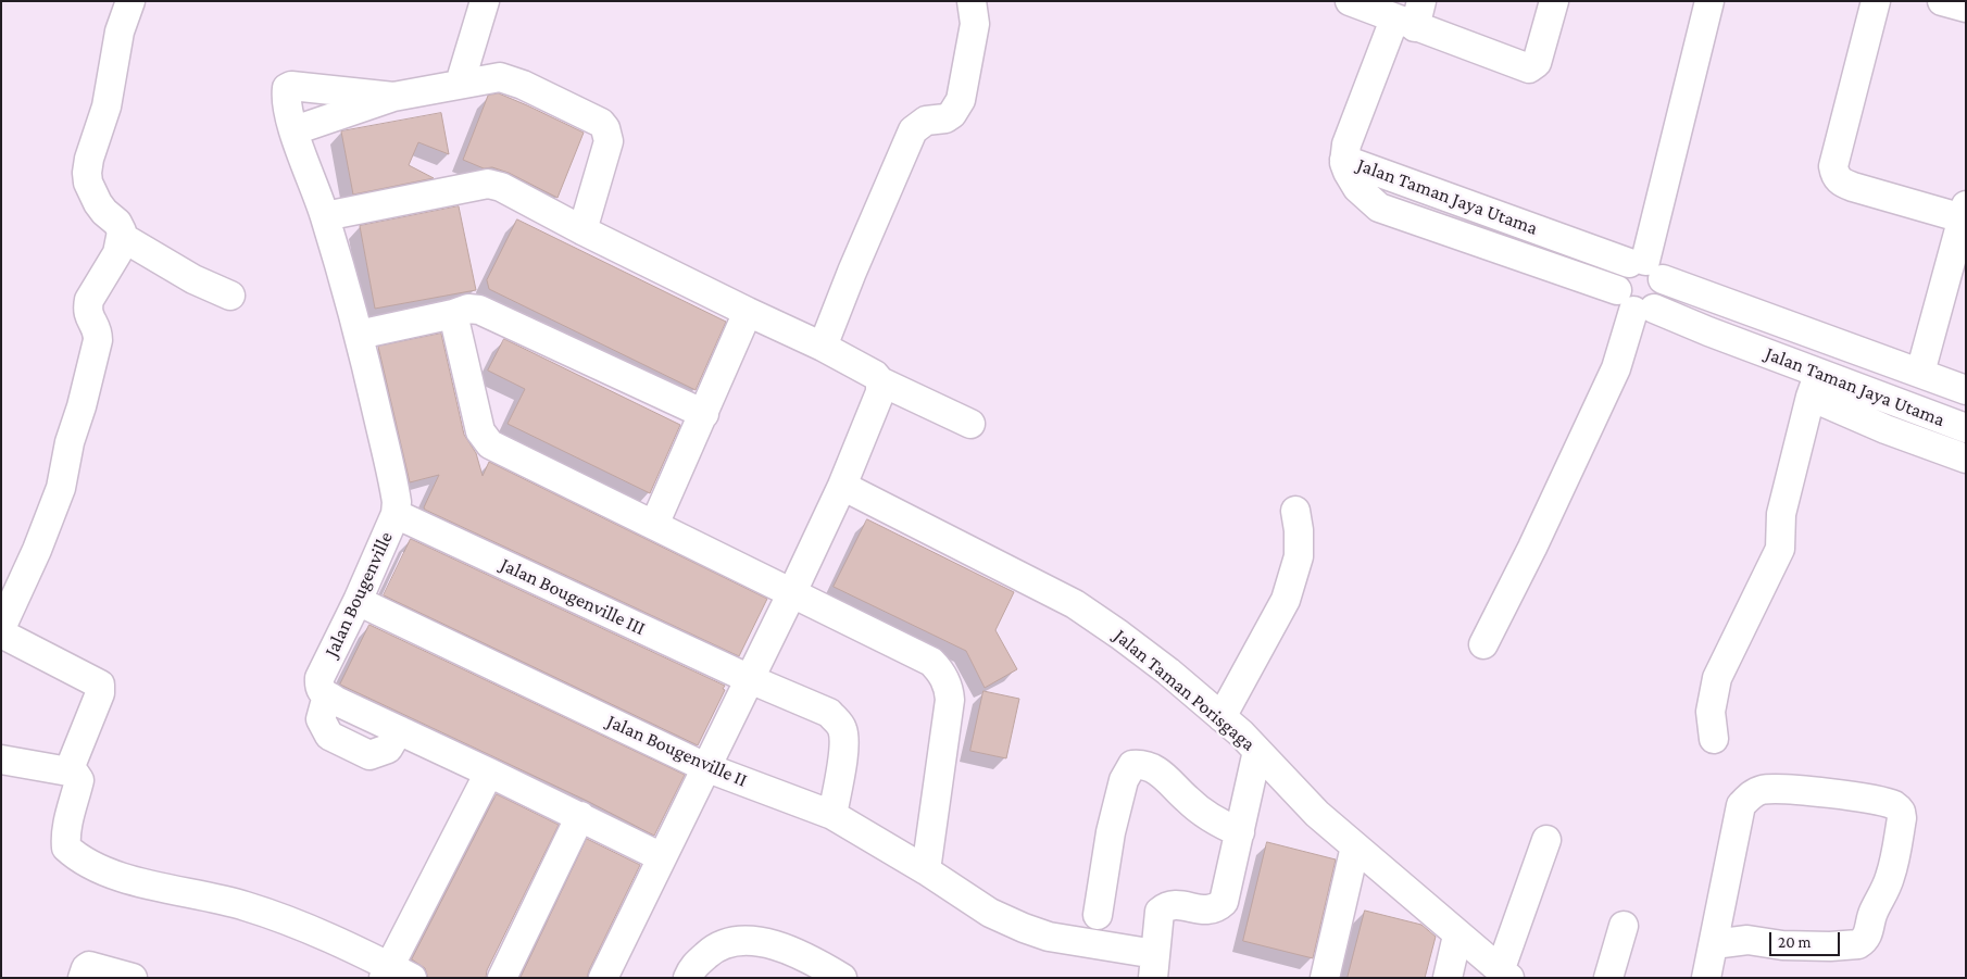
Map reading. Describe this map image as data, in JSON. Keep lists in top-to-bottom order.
{
  "streets": {
    "street": [
      "Jalan Taman Jaya Utama",
      "Jalan Bougenville",
      "Jalan Bougenville III",
      "Jalan Taman Porisgaga",
      "Jalan Bougenville II"
    ]
  },
  "crossings": [
    ["Jalan Bougenville", "Jalan Bougenville III"],
    ["Jalan Bougenville", "Jalan Bougenville II"],
    ["Jalan Bougenville III", "Jalan Bougenville II"]
  ],
  "scale_bar": "20 m"
}
